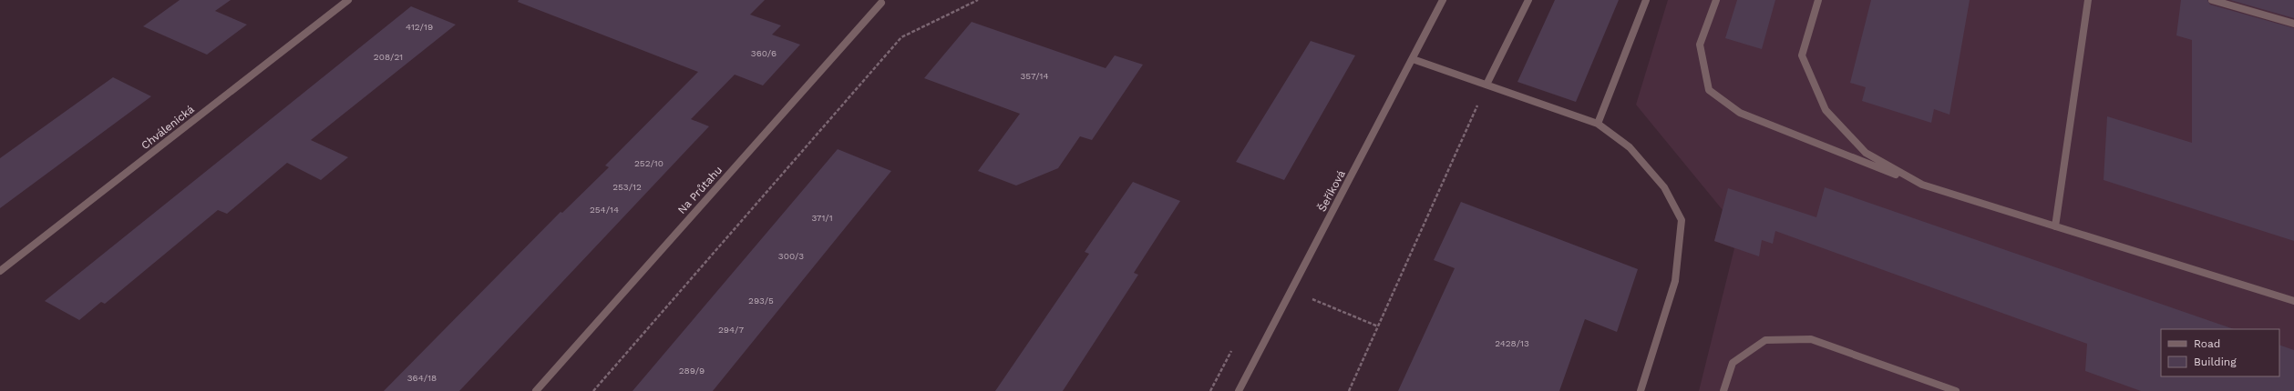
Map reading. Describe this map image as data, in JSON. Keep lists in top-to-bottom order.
{
  "streets": {
    "street": ["Chválenická", "Na Průtahu", "Šeříková"]
  },
  "house_numbers": [
    "412/19",
    "360/6",
    "208/21",
    "357/14",
    "252/10",
    "253/12",
    "254/14",
    "371/1",
    "300/3",
    "293/5",
    "294/7",
    "2428/13",
    "289/9",
    "364/18"
  ],
  "legend": ["Road", "Building"]
}
